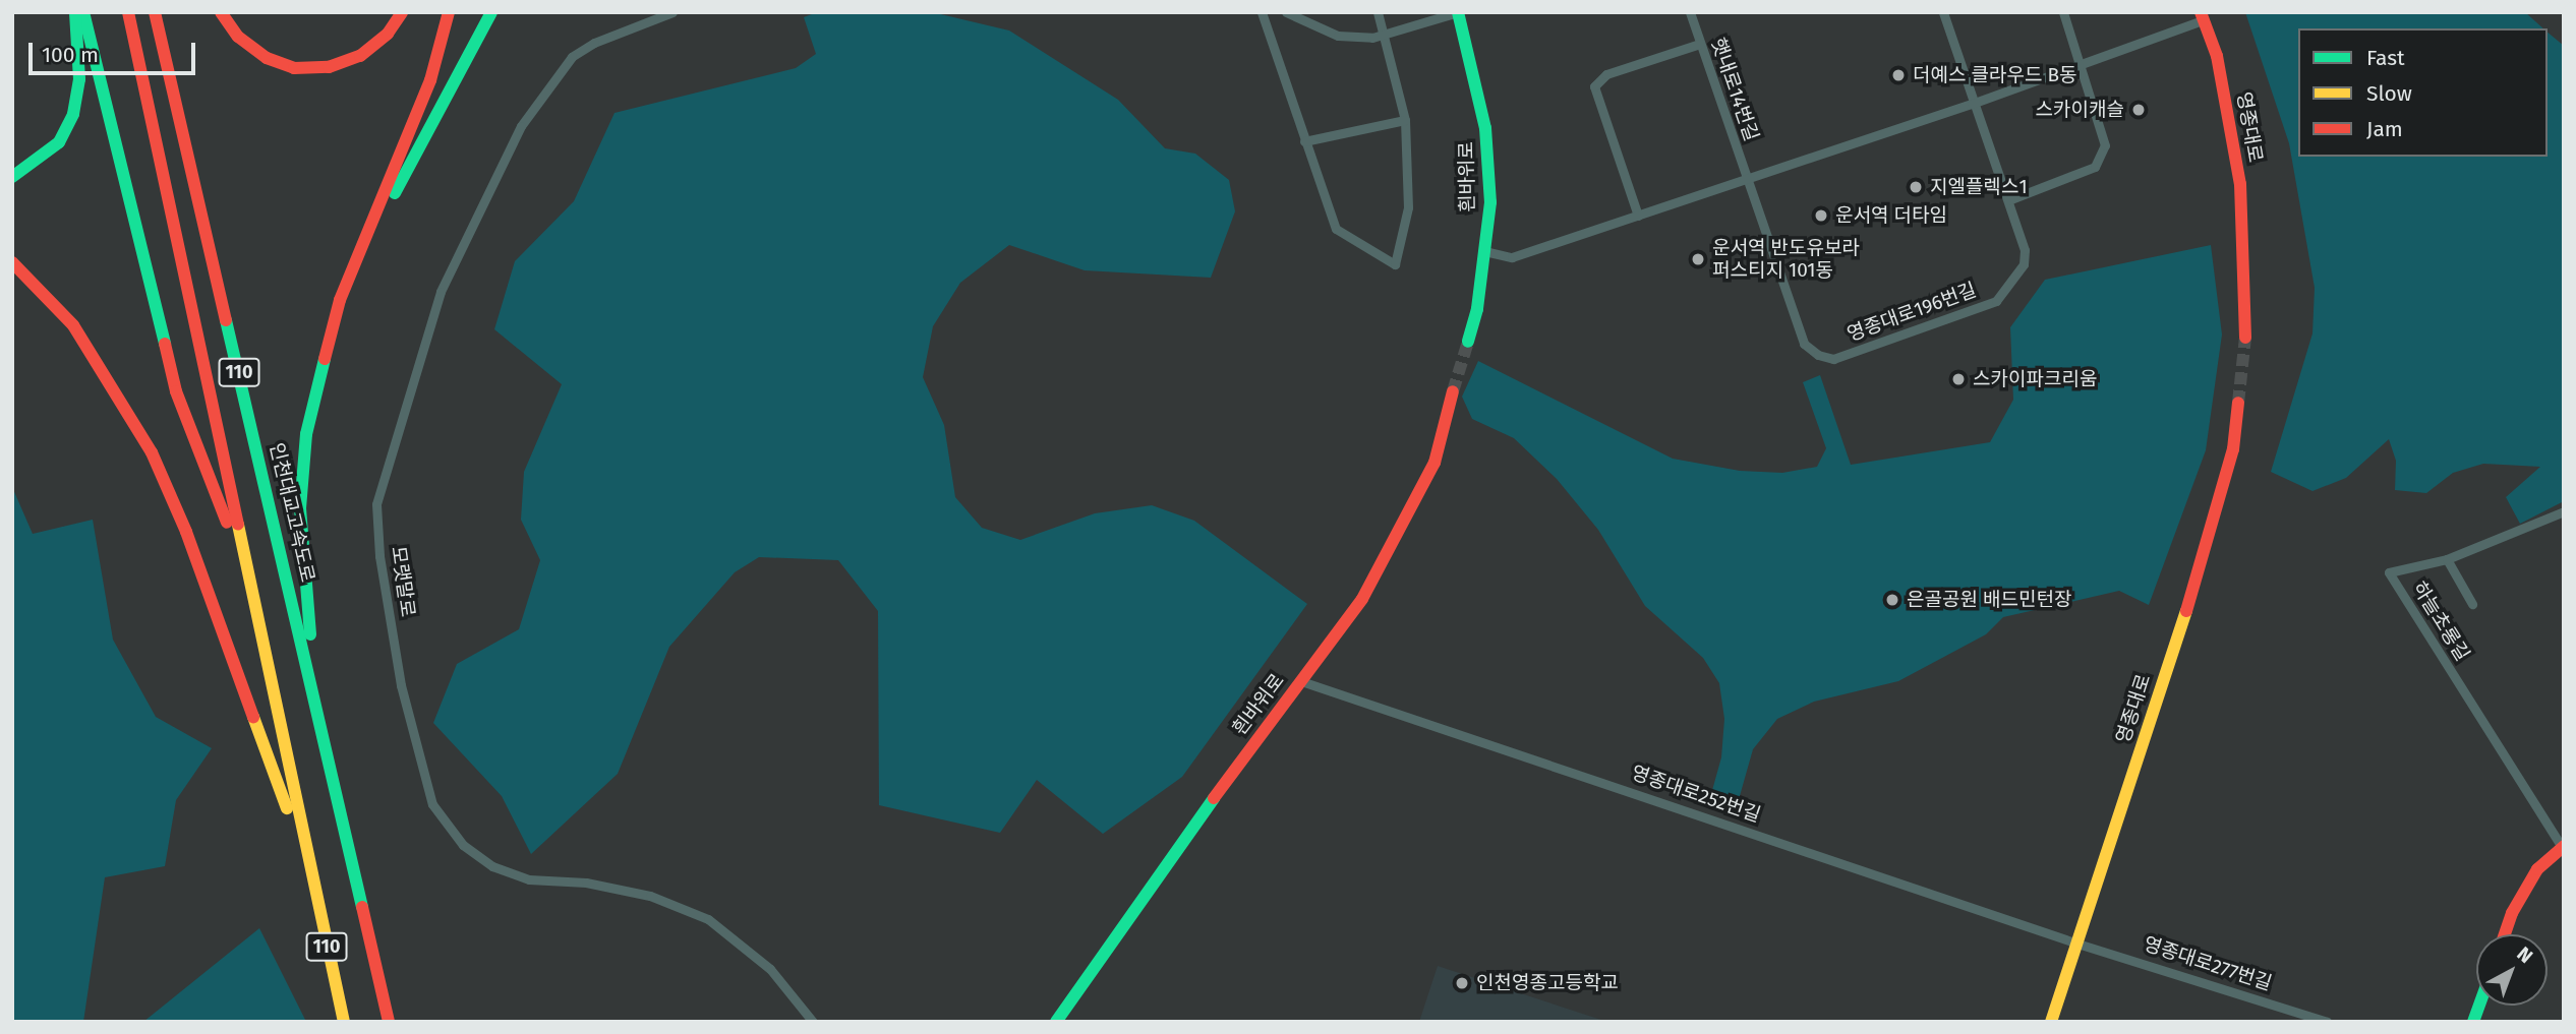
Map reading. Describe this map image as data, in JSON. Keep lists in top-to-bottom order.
{
  "streets": {
    "main road": [
      "영종대로",
      "흰바위로",
      "110",
      "인천대교고속도로"
    ],
    "street": [
      "햇내로14번길",
      "영종대로196번길",
      "모랫말로",
      "하늘초롱길",
      "영종대로252번길",
      "영종대로277번길"
    ]
  },
  "crossings": [
    ["햇내로14번길", "영종대로196번길"],
    ["영종대로", "영종대로252번길"],
    ["영종대로", "영종대로277번길"],
    ["흰바위로", "영종대로252번길"],
    ["영종대로252번길", "영종대로277번길"]
  ],
  "places": [
    "더예스 클라우드 B동",
    "스카이캐슬",
    "지엘플렉스1",
    "운서역 더타임",
    "운서역 반도유보라 퍼스티지 101동",
    "스카이파크리움",
    "은골공원 배드민턴장",
    "인천영종고등학교"
  ],
  "legend": ["Fast", "Slow", "Jam"],
  "scale_bar": "100 m",
  "north": "top right"
}
